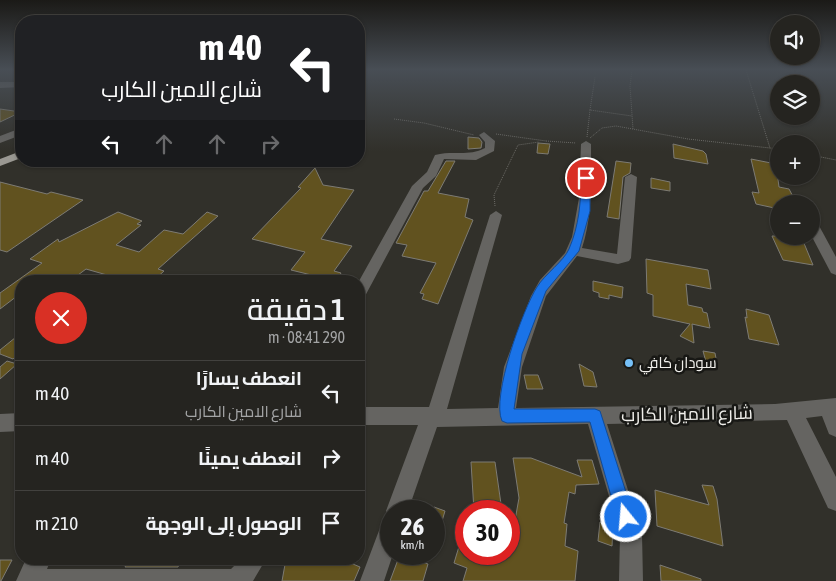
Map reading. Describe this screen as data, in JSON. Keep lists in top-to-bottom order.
{
  "streets": {
    "street": ["شارع الامين الكارب"]
  },
  "places": ["سودان كافي"],
  "page": {
    "map_buttons": ["+", "−"],
    "turn": ["40 m", "شارع الامين الكارب"],
    "heading": ["1 دقيقة", "290 m · 08:41"],
    "list": [
      {
        "name": "انعطف يسارًا",
        "note": "شارع الامين الكارب",
        "value": "40 m"
      },
      {
        "name": "انعطف يمينًا",
        "value": "40 m"
      },
      {
        "name": "الوصول إلى الوجهة",
        "value": "210 m"
      }
    ],
    "speed": "26 km/h",
    "limit": "30"
  }
}
